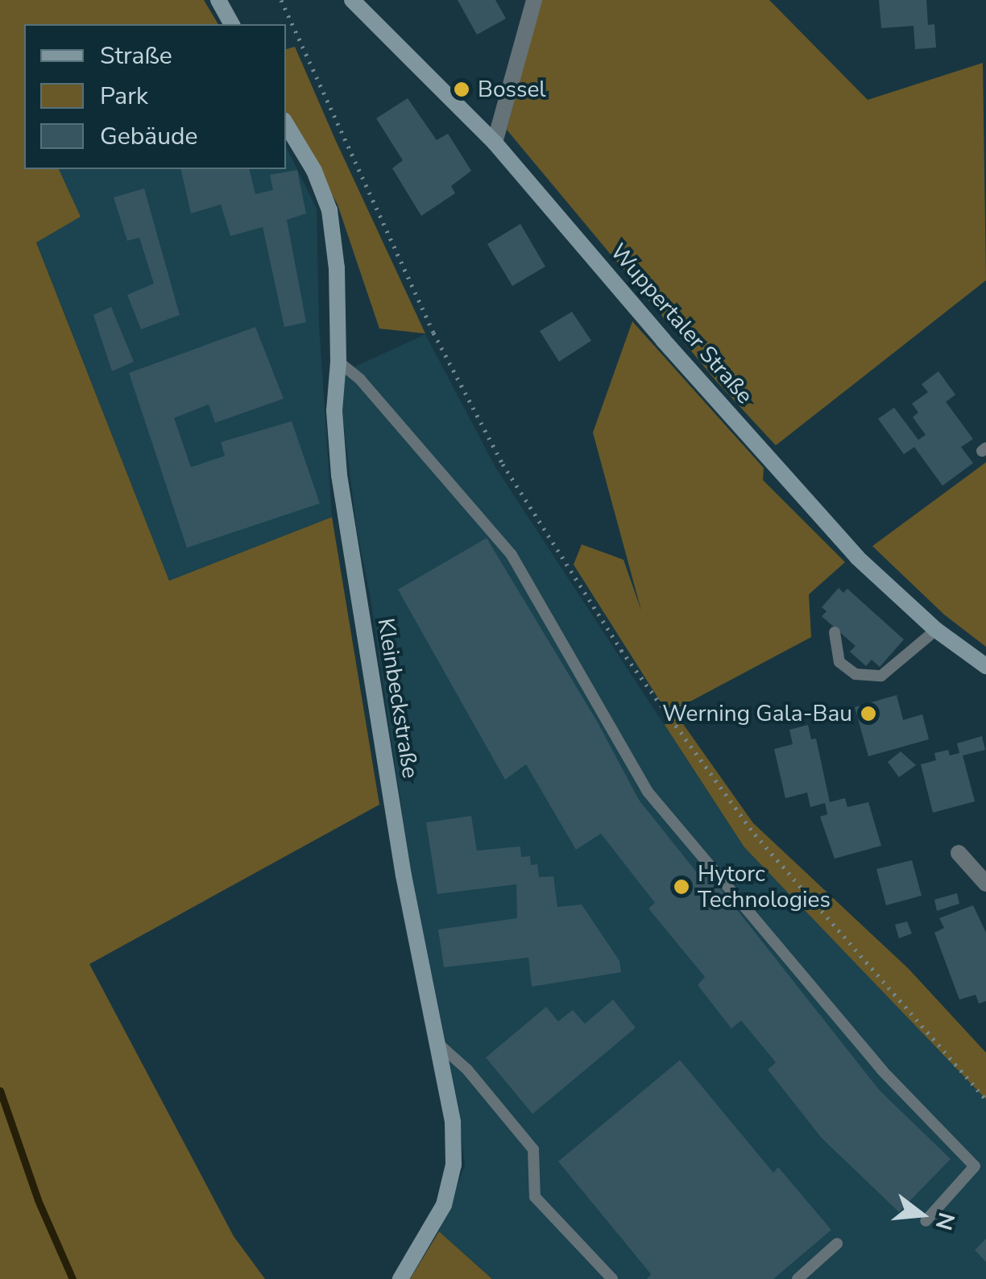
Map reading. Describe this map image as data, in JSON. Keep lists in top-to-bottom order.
{
  "streets": {
    "street": ["Wuppertaler Straße", "Kleinbeckstraße"]
  },
  "places": ["Bossel", "Werning Gala-Bau", "Hytorc Technologies"],
  "legend": ["Straße", "Park", "Gebäude"],
  "north": "right"
}
